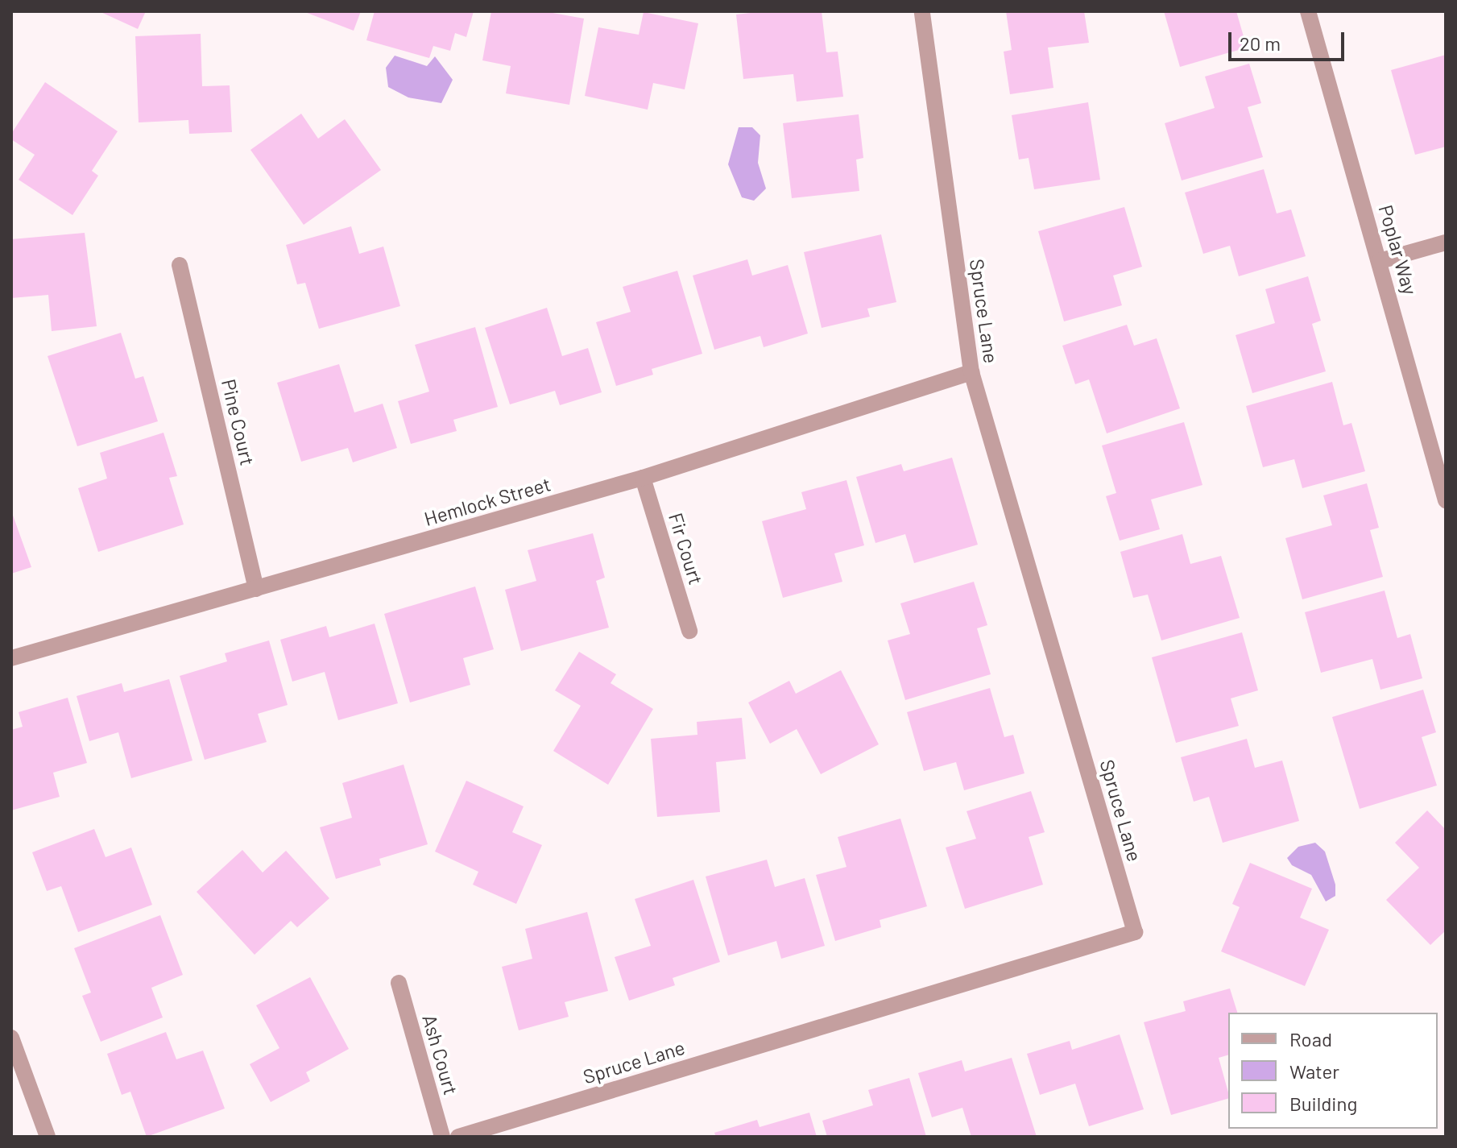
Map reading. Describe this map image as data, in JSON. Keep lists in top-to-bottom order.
{
  "streets": {
    "street": [
      "Poplar Way",
      "Spruce Lane",
      "Pine Court",
      "Hemlock Street",
      "Fir Court",
      "Ash Court"
    ]
  },
  "crossings": [
    ["Spruce Lane", "Hemlock Street"],
    ["Pine Court", "Hemlock Street"],
    ["Hemlock Street", "Fir Court"]
  ],
  "legend": ["Road", "Water", "Building"],
  "scale_bar": "20 m"
}
